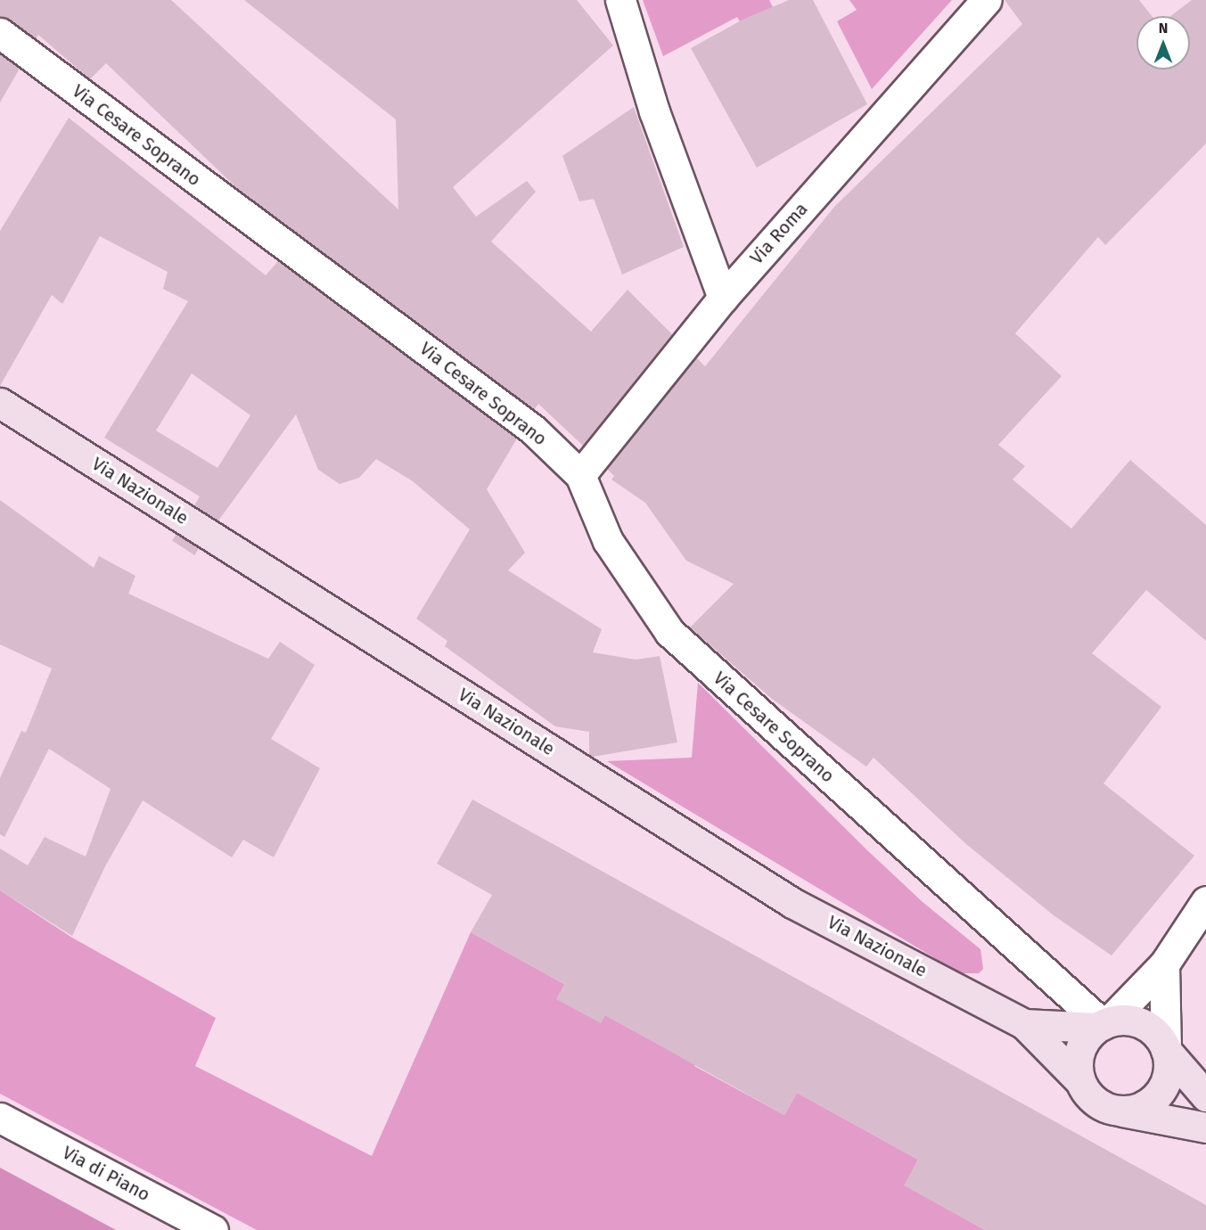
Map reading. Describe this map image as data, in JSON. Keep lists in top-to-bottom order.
{
  "streets": {
    "main road": ["Via Nazionale"],
    "street": ["Via Cesare Soprano", "Via Roma", "Via di Piano"]
  },
  "crossings": [
    ["Via Cesare Soprano", "Via Roma"],
    ["Via Cesare Soprano", "Via Nazionale"]
  ],
  "north": "top"
}
